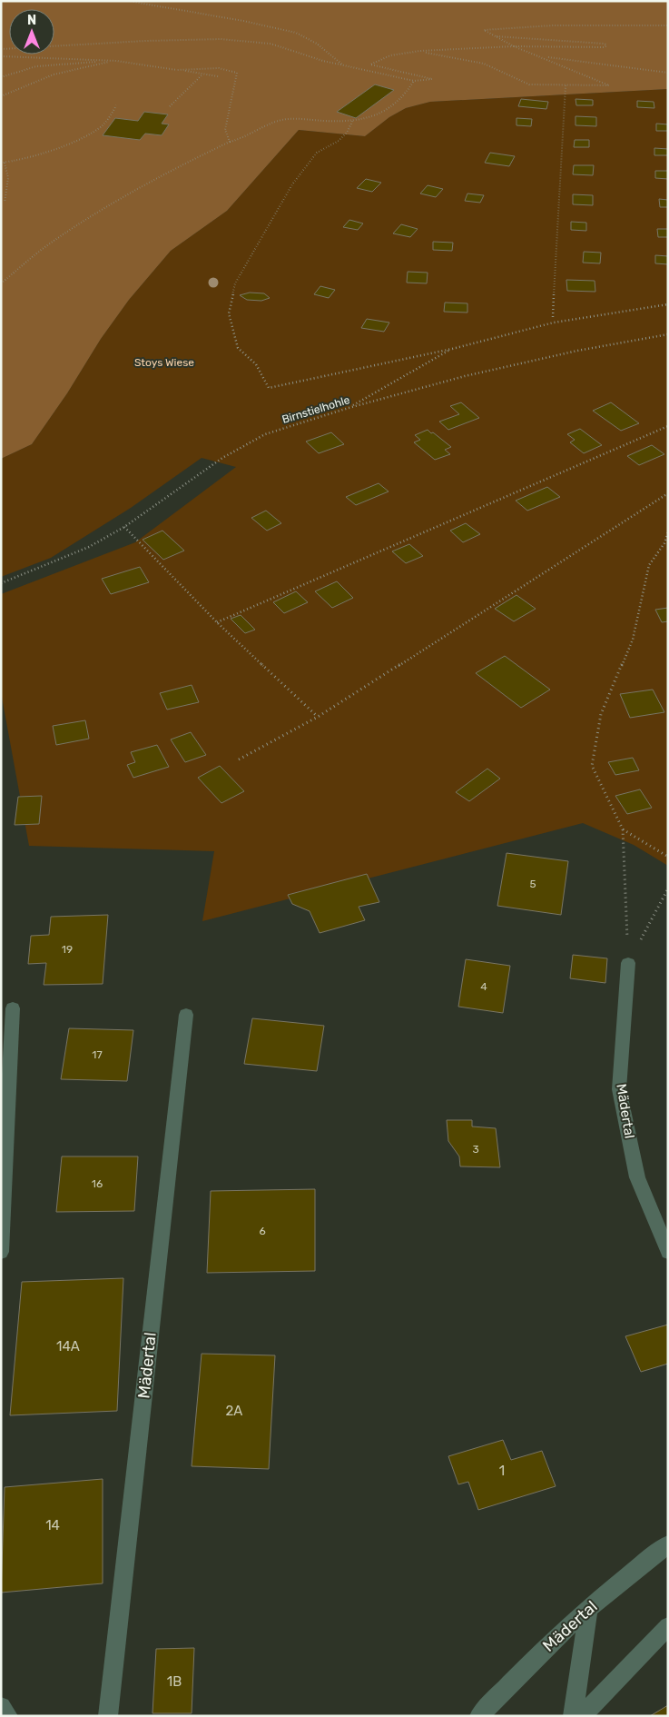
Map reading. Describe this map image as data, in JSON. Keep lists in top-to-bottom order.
{
  "streets": {
    "street": ["Mädertal"],
    "path": ["Birnstielhohle"]
  },
  "parks": ["Stoys Wiese"],
  "house_numbers": [
    "5",
    "19",
    "4",
    "17",
    "3",
    "16",
    "6",
    "14A",
    "2A",
    "1",
    "14",
    "1B"
  ],
  "north": "top"
}
